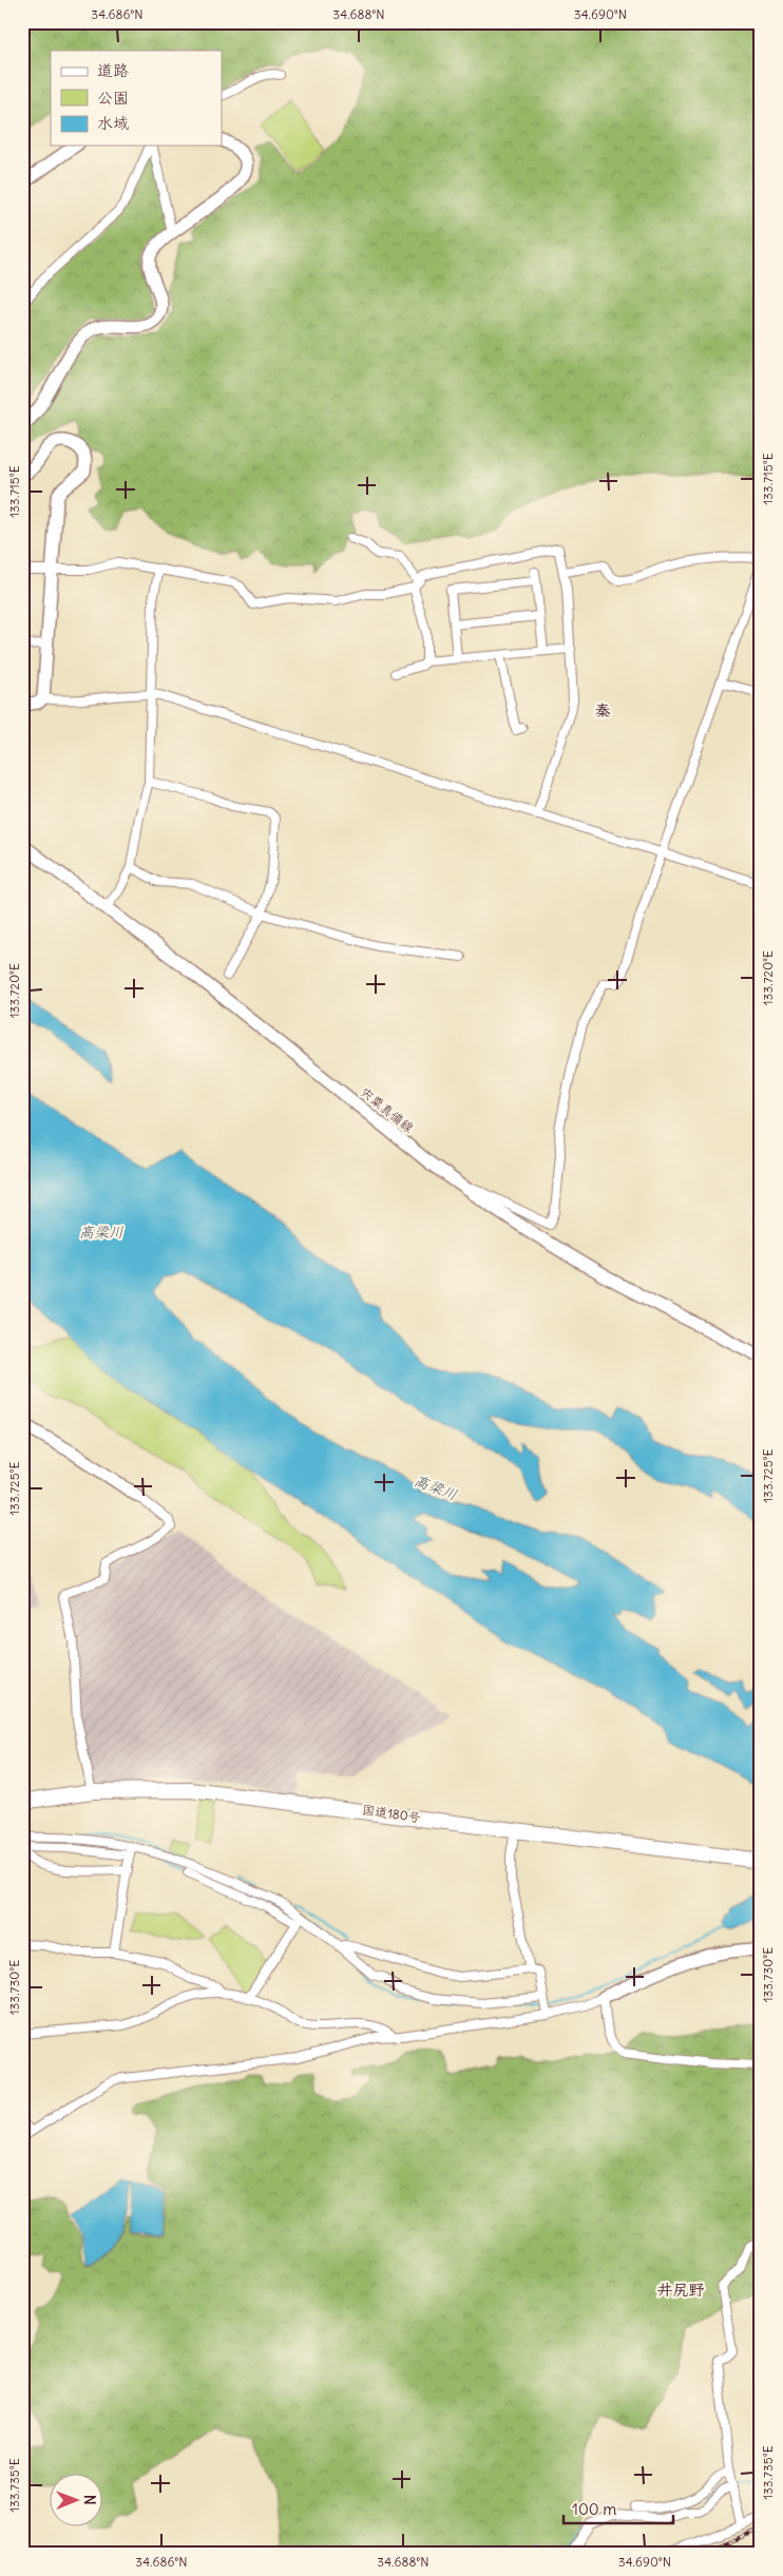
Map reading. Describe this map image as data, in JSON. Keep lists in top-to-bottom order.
{
  "streets": {
    "highway": ["国道180号"],
    "street": ["宍粟真備線"]
  },
  "districts": ["秦", "井尻野"],
  "water": ["高梁川"],
  "legend": ["道路", "公園", "水域"],
  "scale_bar": "100 m",
  "north": "right",
  "coordinates": [
    "34.686°N",
    "34.688°N",
    "34.690°N",
    "133.715°E",
    "133.720°E",
    "133.725°E",
    "133.730°E",
    "133.735°E"
  ]
}
